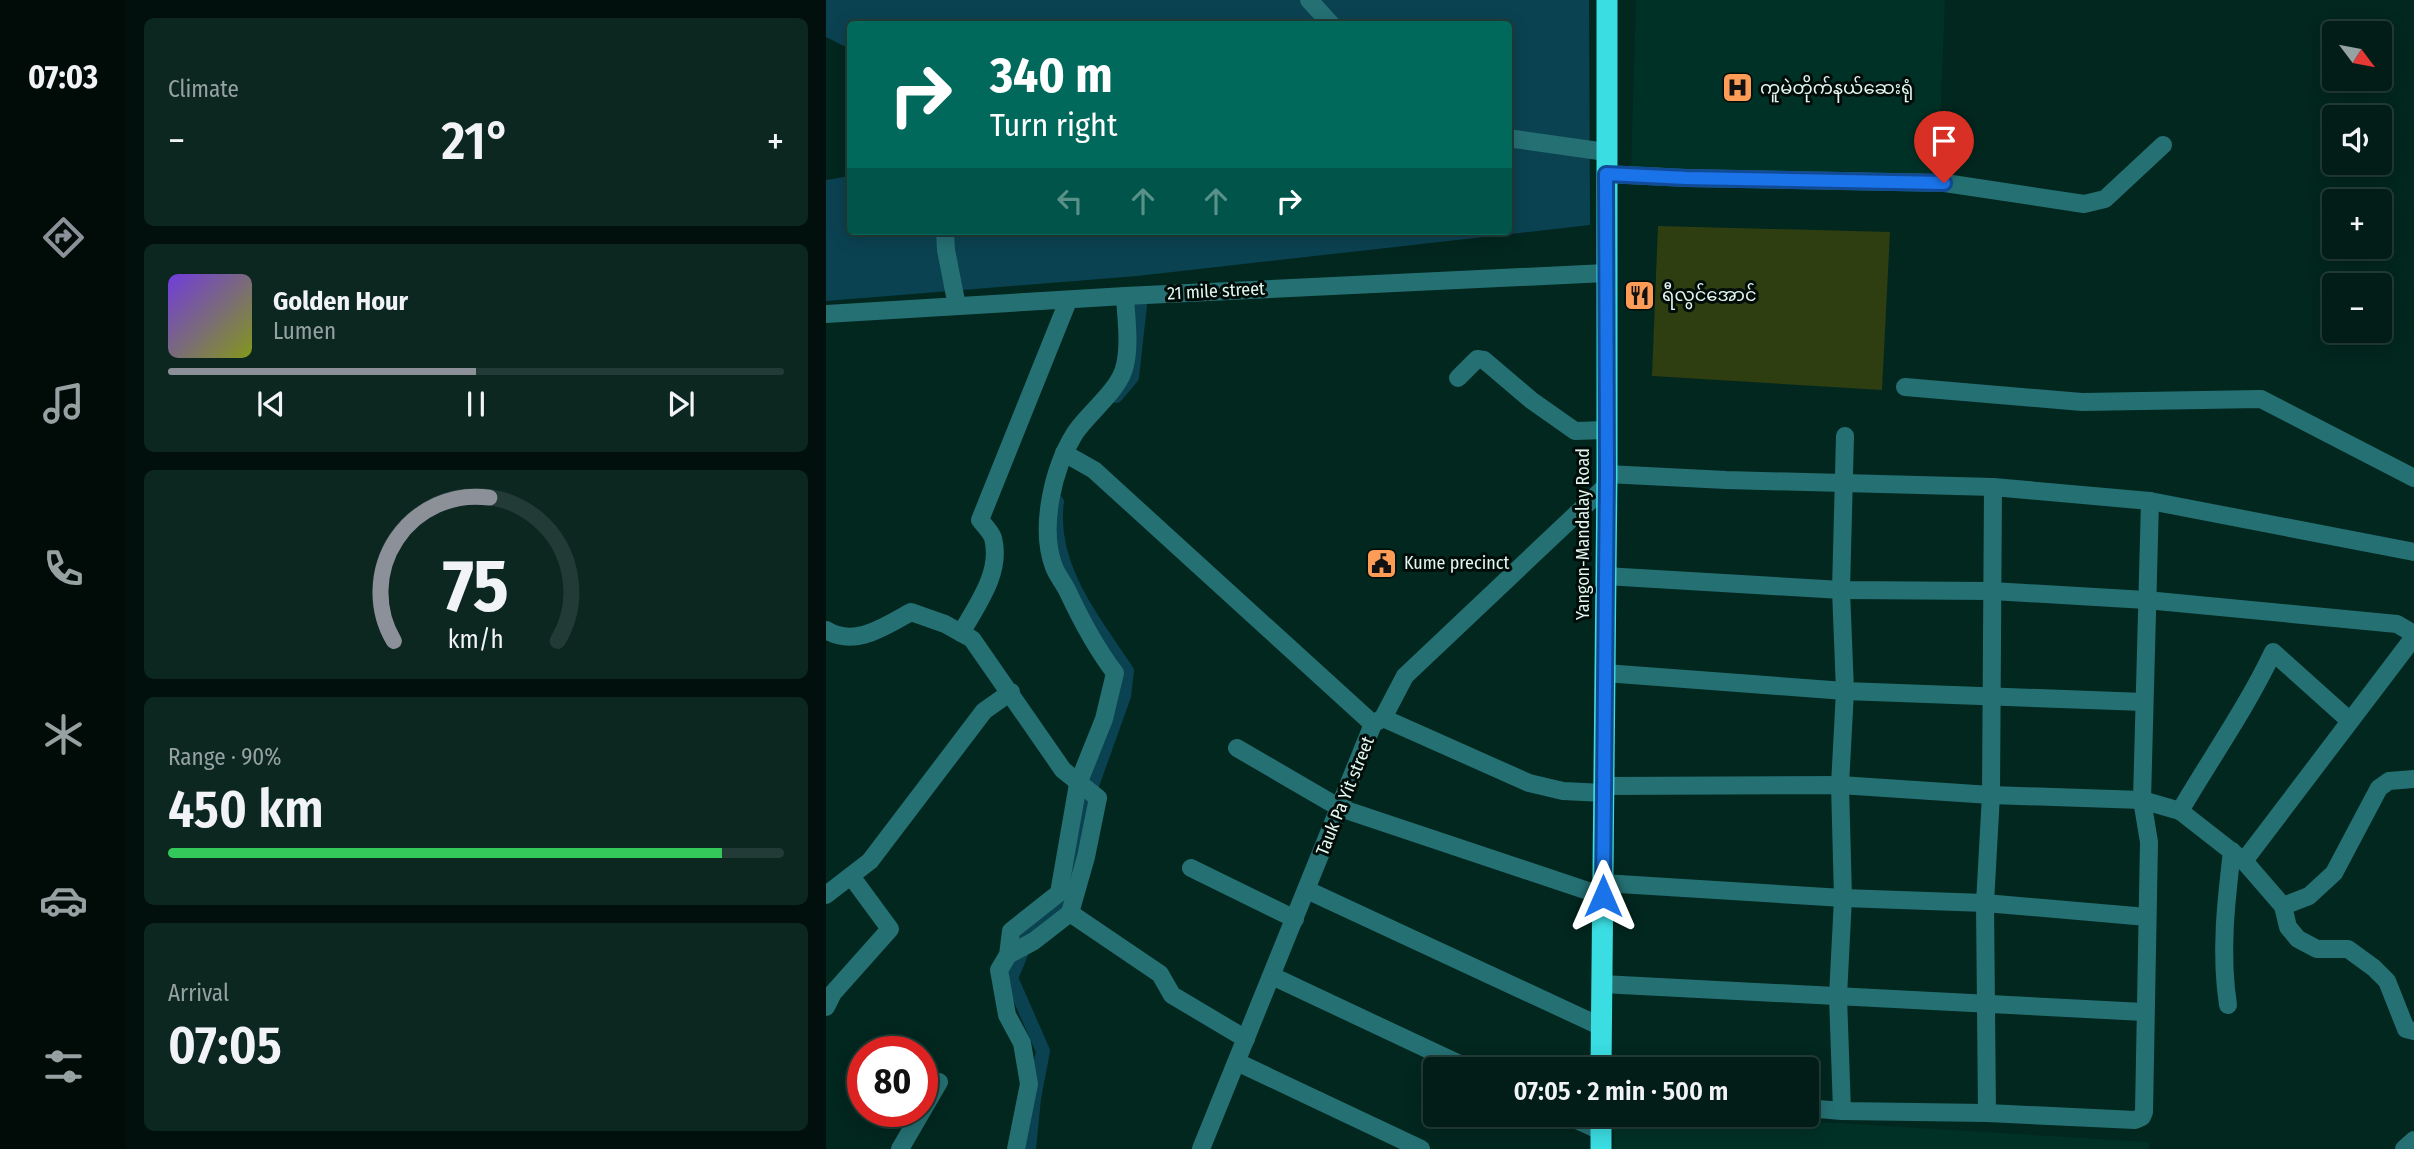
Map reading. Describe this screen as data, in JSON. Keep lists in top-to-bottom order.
{
  "streets": {
    "highway": ["Yangon-Mandalay Road"],
    "street": ["21 mile street", "Tauk Pa Yit street"]
  },
  "crossings": [
    ["21 mile street", "Yangon-Mandalay Road"],
    ["Yangon-Mandalay Road", "Tauk Pa Yit street"]
  ],
  "places": {
    "hospital": ["ကူမဲတိုက်နယ်ဆေးရုံ"],
    "restaurant": ["ရီလွင်အောင်"],
    "public building": ["Kume precinct"]
  },
  "north": "bottom right",
  "page": {
    "tabs": "07:03",
    "tile": [
      "Climate",
      ["Range · 90%", "450 km"],
      ["Arrival", "07:05"]
    ],
    "map_buttons": ["+", "−"],
    "turn": ["340 m", "Turn right"],
    "heat": ["−", "21°", "+"],
    "song": ["Golden Hour", "Lumen"],
    "limit": "80",
    "trip": "07:05 · 2 min · 500 m",
    "gauge": ["75", "km/h"]
  }
}
